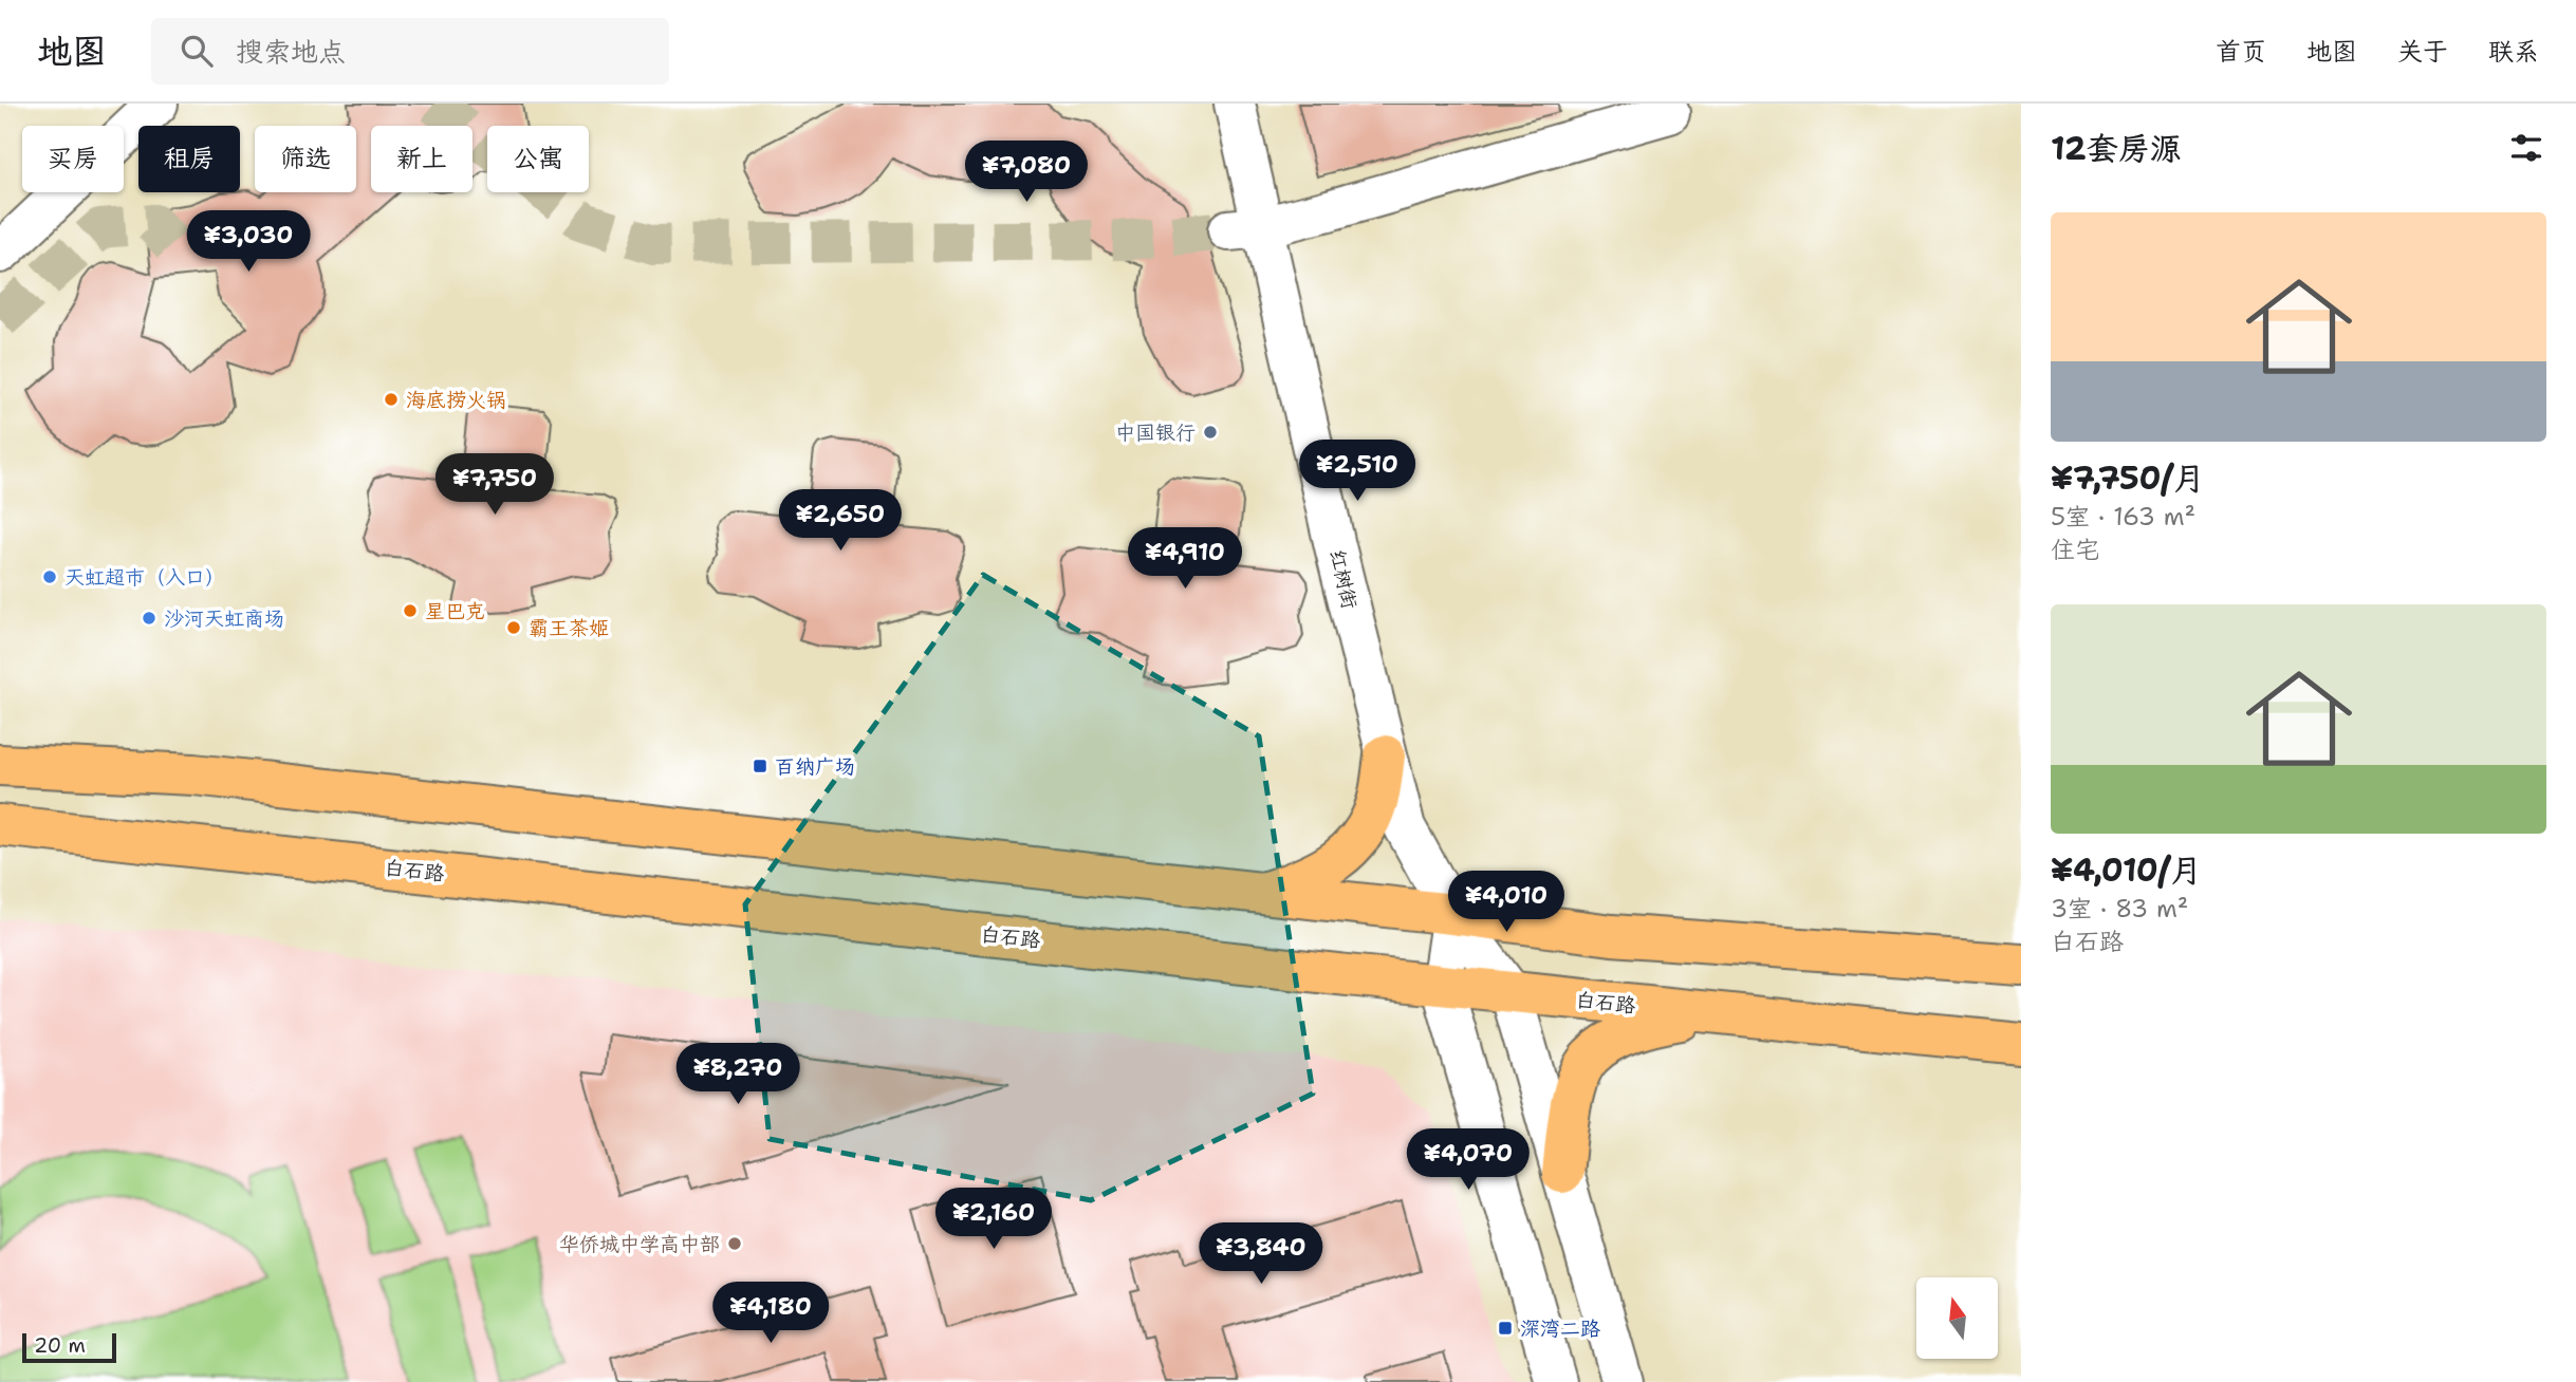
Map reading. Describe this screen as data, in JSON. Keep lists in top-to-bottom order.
{
  "streets": {
    "main road": ["白石路"],
    "street": ["红树街"]
  },
  "places": {
    "other": [
      "海底捞火锅",
      "中国银行",
      "天虹超市（入口）",
      "星巴克",
      "沙河天虹商场",
      "霸王茶姬",
      "华侨城中学高中部"
    ],
    "transit": ["百纳广场", "深湾二路"]
  },
  "scale_bar": "20 m",
  "north": "top",
  "page": {
    "header": "地图",
    "search": "搜索地点",
    "nav": [
      "首页",
      "地图",
      "关于",
      "联系"
    ],
    "heading": "12套房源",
    "chip": [
      "买房",
      "租房",
      "筛选",
      "新上",
      "公寓"
    ],
    "price": [
      "¥7,080",
      "¥3,030",
      "¥2,510",
      "¥7,750",
      "¥2,650",
      "¥4,910",
      "¥4,010",
      "¥8,270",
      "¥4,070",
      "¥2,160",
      "¥3,840",
      "¥4,180"
    ],
    "list": [
      {
        "name": "¥7,750/月",
        "note": "5室 · 163 m² · 住宅"
      },
      {
        "name": "¥4,010/月",
        "note": "3室 · 83 m² · 白石路"
      }
    ],
    "scale": "20 m"
  }
}
